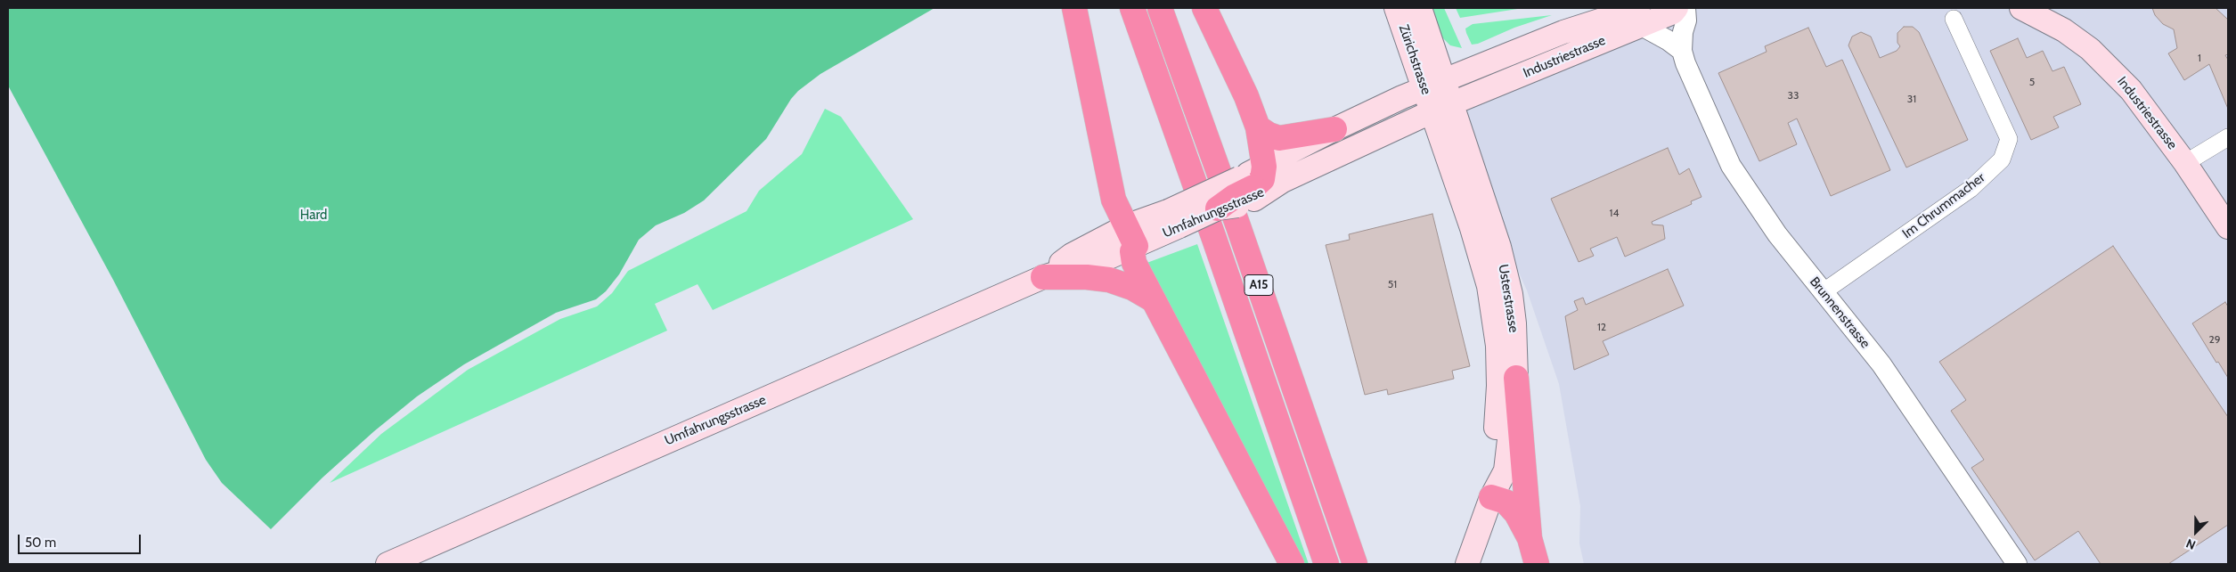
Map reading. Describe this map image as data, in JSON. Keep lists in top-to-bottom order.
{
  "streets": {
    "highway": ["A15"],
    "main road": [
      "Industriestrasse",
      "Zürichstrasse",
      "Umfahrungsstrasse",
      "Usterstrasse"
    ],
    "street": ["Im Chrummacher", "Brunnenstrasse"]
  },
  "crossings": [
    ["Industriestrasse", "Zürichstrasse"],
    ["Industriestrasse", "Umfahrungsstrasse"],
    ["Industriestrasse", "Usterstrasse"],
    ["Zürichstrasse", "Umfahrungsstrasse"],
    ["Zürichstrasse", "Usterstrasse"],
    ["Im Chrummacher", "Brunnenstrasse"],
    ["Umfahrungsstrasse", "Usterstrasse"]
  ],
  "parks": ["Hard"],
  "house_numbers": [
    "1",
    "5",
    "33",
    "31",
    "14",
    "51",
    "12",
    "29"
  ],
  "scale_bar": "50 m",
  "north": "bottom left"
}
